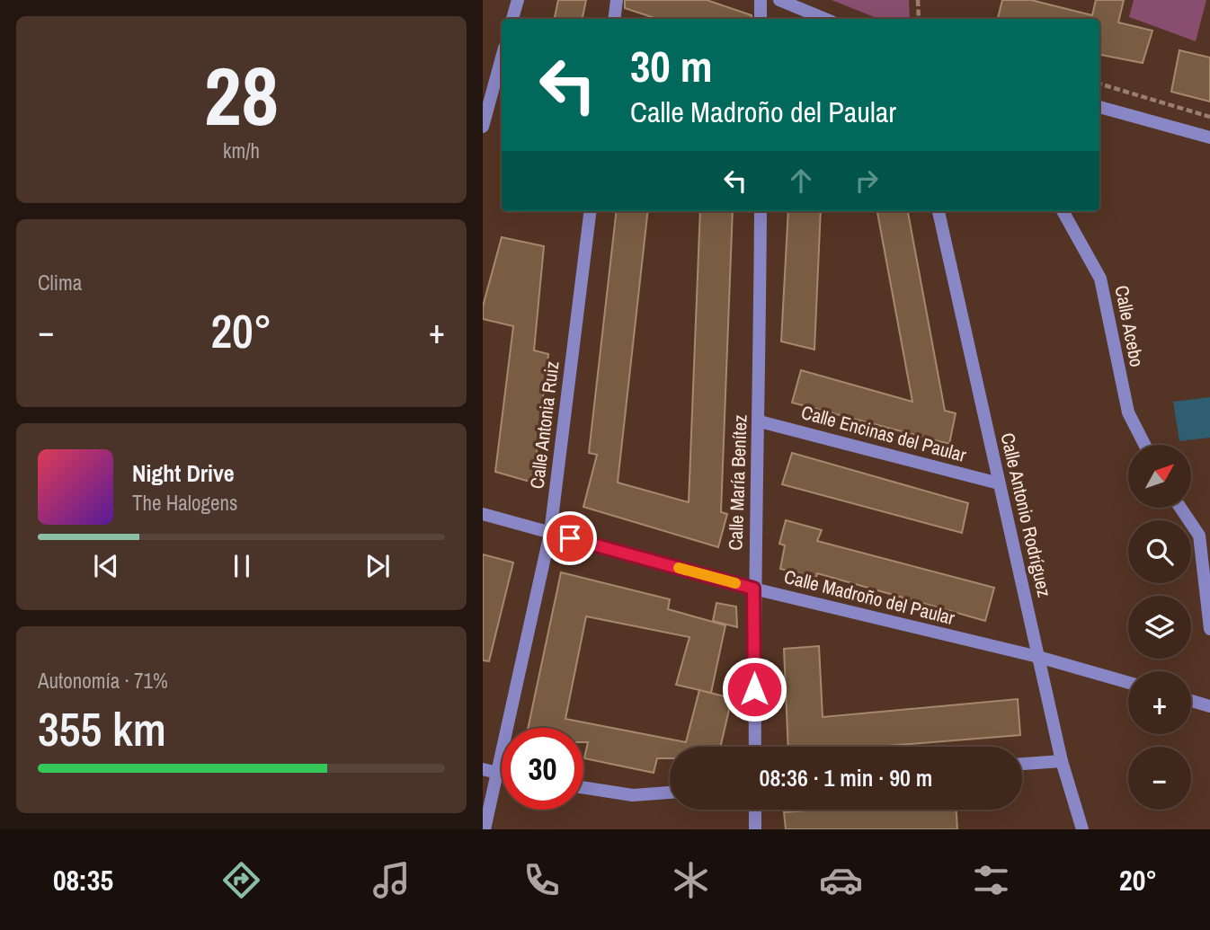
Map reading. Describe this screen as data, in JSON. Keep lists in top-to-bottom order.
{
  "streets": {
    "street": [
      "Calle Acebo",
      "Calle Antonia Ruiz",
      "Calle Encinas del Paular",
      "Calle María Benítez",
      "Calle Antonio Rodríguez",
      "Calle Madroño del Paular"
    ]
  },
  "crossings": [
    ["Calle Antonia Ruiz", "Calle Madroño del Paular"],
    ["Calle Encinas del Paular", "Calle María Benítez"],
    ["Calle Encinas del Paular", "Calle Antonio Rodríguez"],
    ["Calle María Benítez", "Calle Madroño del Paular"],
    ["Calle Antonio Rodríguez", "Calle Madroño del Paular"]
  ],
  "north": "top right",
  "page": {
    "tile": [
      ["28", "km/h"],
      "Clima",
      ["Autonomía · 71%", "355 km"]
    ],
    "turn": ["30 m", "Calle Madroño del Paular"],
    "heat": ["−", "20°", "+"],
    "map_buttons": ["+", "−"],
    "song": ["Night Drive", "The Halogens"],
    "limit": "30",
    "trip": "08:36 · 1 min · 90 m",
    "tabs": ["08:35", "20°"]
  }
}
